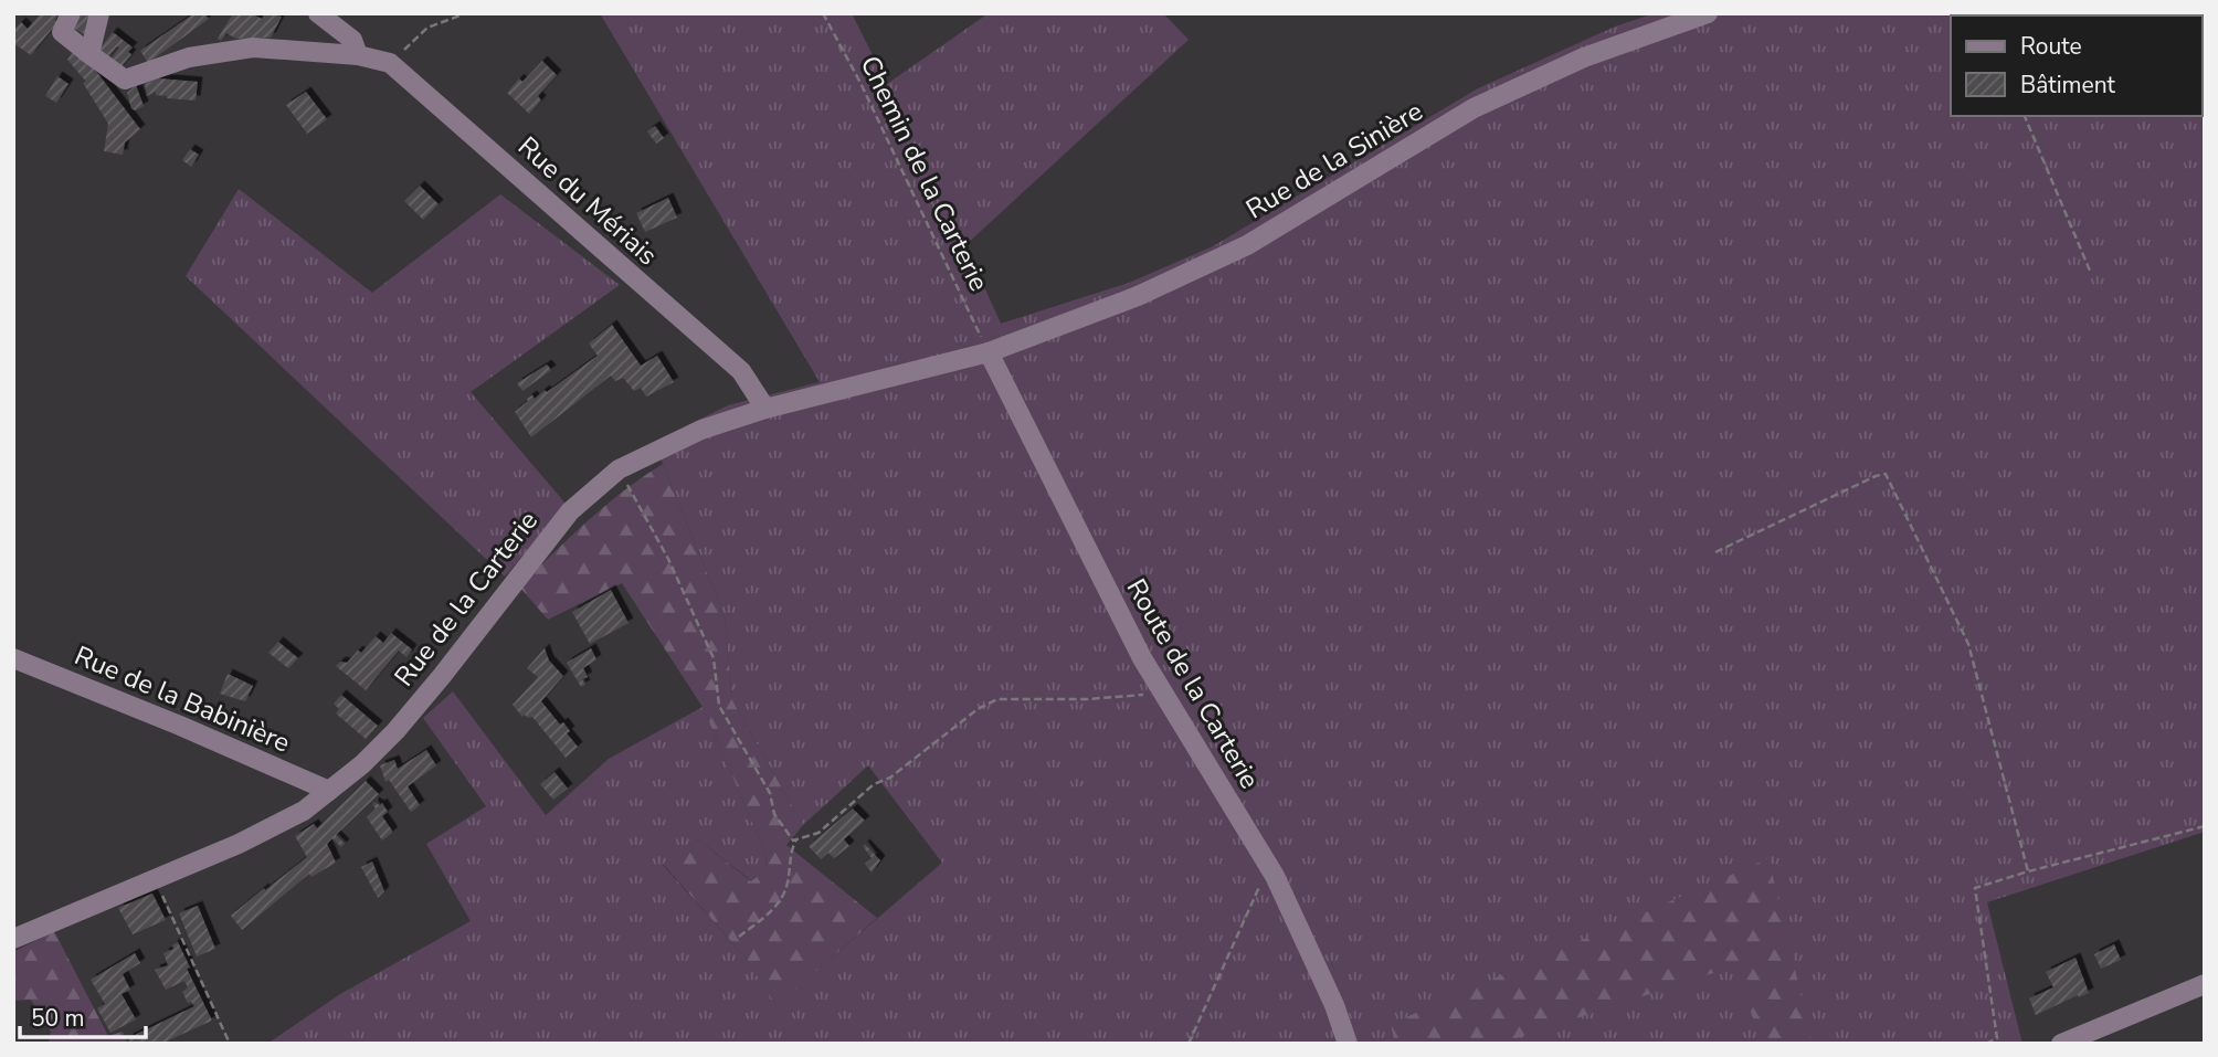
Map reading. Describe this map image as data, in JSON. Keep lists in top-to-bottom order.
{
  "streets": {
    "street": [
      "Rue de la Sinière",
      "Rue du Mériais",
      "Rue de la Carterie",
      "Route de la Carterie",
      "Rue de la Babinière"
    ],
    "path": ["Chemin de la Carterie"]
  },
  "crossings": [
    ["Rue de la Sinière", "Chemin de la Carterie"],
    ["Rue de la Sinière", "Rue de la Carterie"],
    ["Rue de la Sinière", "Route de la Carterie"],
    ["Chemin de la Carterie", "Rue de la Carterie"],
    ["Chemin de la Carterie", "Route de la Carterie"],
    ["Rue du Mériais", "Rue de la Carterie"],
    ["Rue de la Carterie", "Route de la Carterie"],
    ["Rue de la Carterie", "Rue de la Babinière"]
  ],
  "legend": ["Route", "Bâtiment"],
  "scale_bar": "50 m"
}
